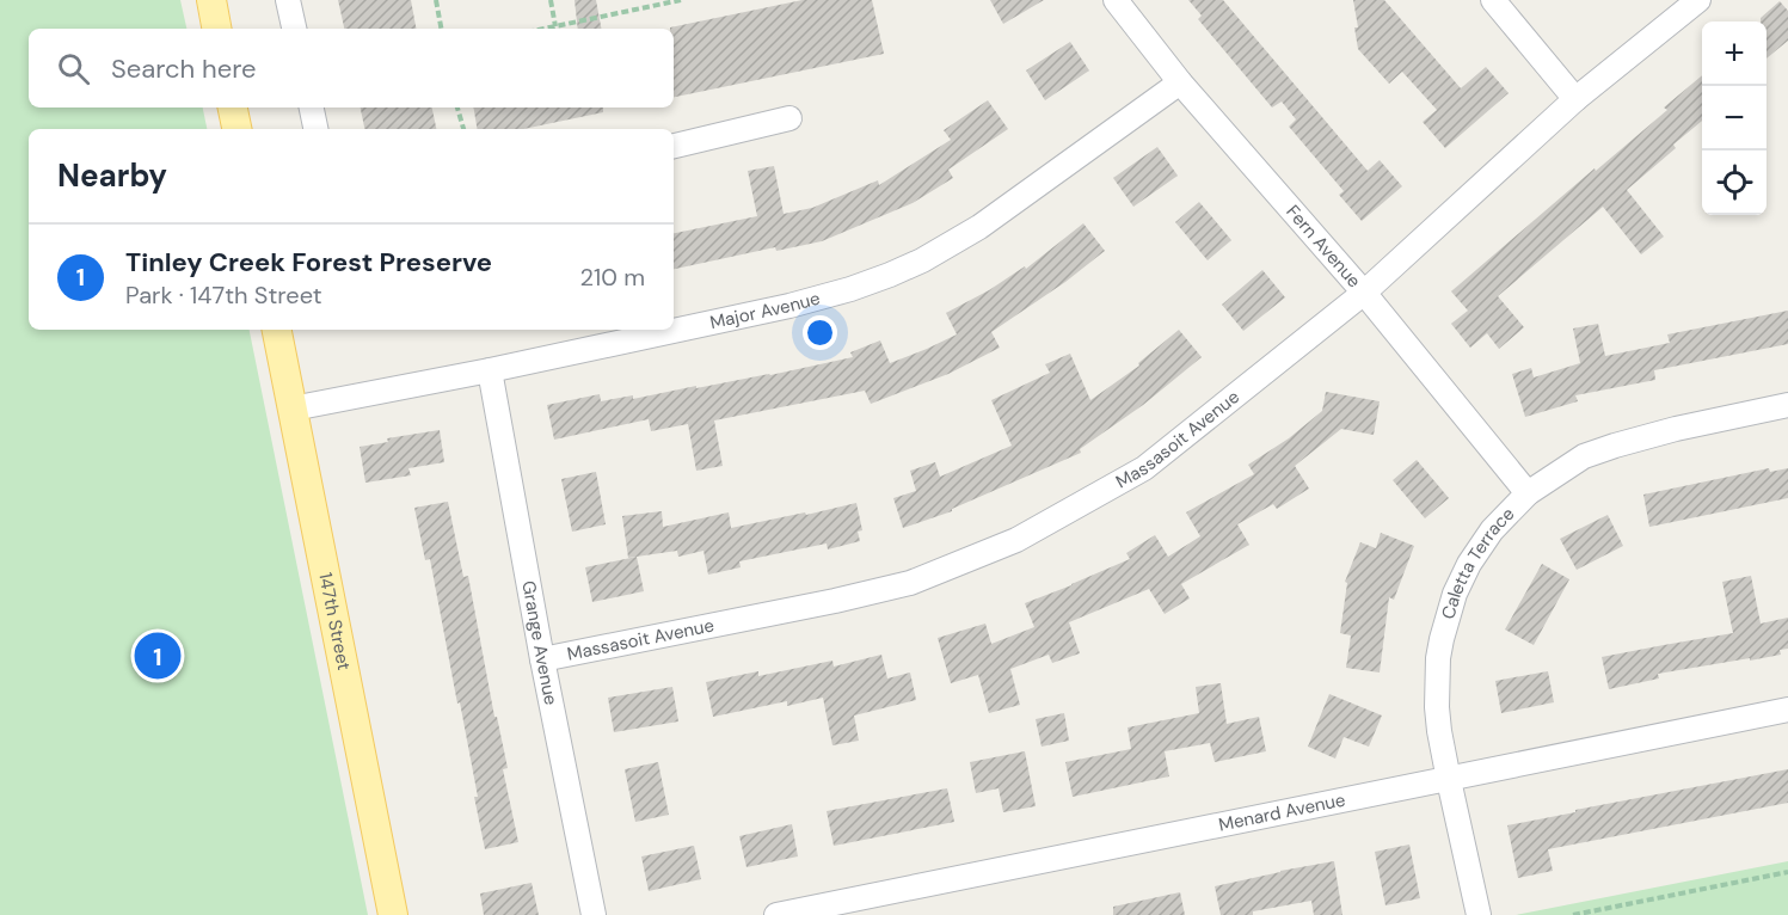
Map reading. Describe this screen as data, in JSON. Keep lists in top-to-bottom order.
{
  "streets": {
    "main road": ["147th Street"],
    "street": [
      "Fern Avenue",
      "Major Avenue",
      "Massasoit Avenue",
      "Caletta Terrace",
      "Grange Avenue",
      "Menard Avenue"
    ]
  },
  "crossings": [
    ["Fern Avenue", "Major Avenue"],
    ["Fern Avenue", "Massasoit Avenue"],
    ["Fern Avenue", "Caletta Terrace"],
    ["Major Avenue", "147th Street"],
    ["Major Avenue", "Grange Avenue"],
    ["Massasoit Avenue", "Grange Avenue"],
    ["Caletta Terrace", "Menard Avenue"]
  ],
  "page": {
    "map_buttons": ["+", "−"],
    "search": "Search here",
    "heading": "Nearby",
    "list": [
      {
        "mark": "1",
        "name": "Tinley Creek Forest Preserve",
        "note": "Park · 147th Street",
        "value": "210 m"
      }
    ],
    "pins": "1"
  }
}
